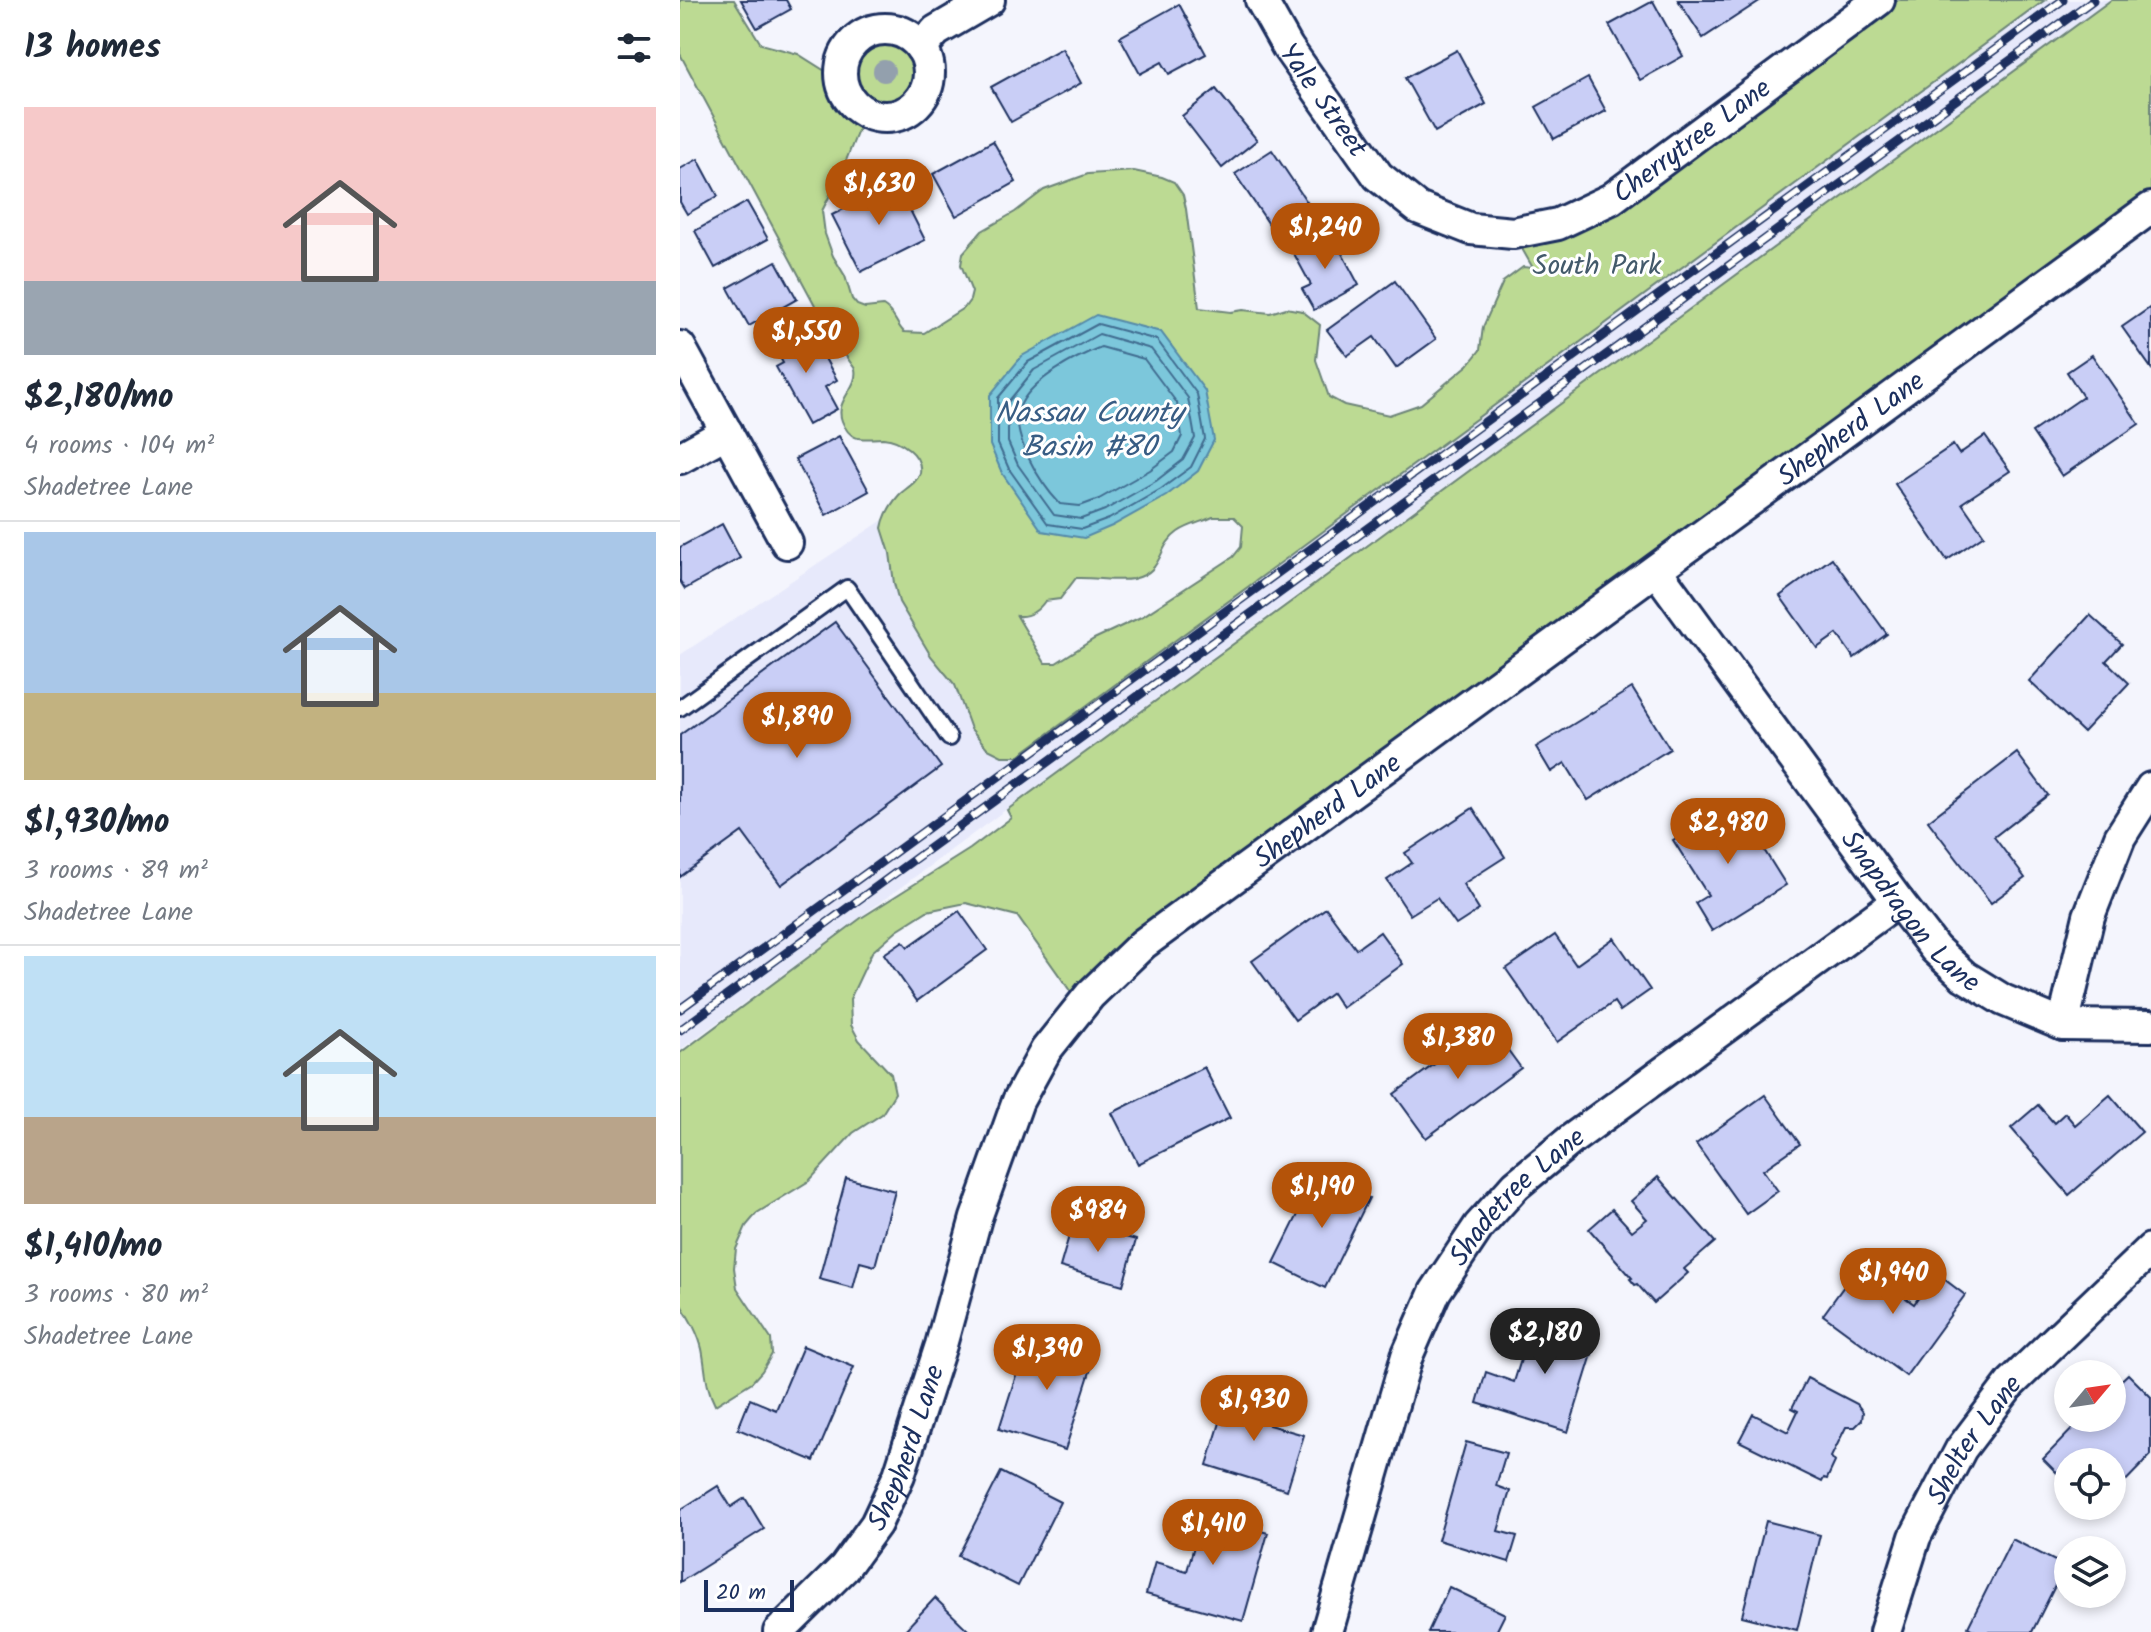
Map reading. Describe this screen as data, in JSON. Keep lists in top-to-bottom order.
{
  "streets": {
    "street": [
      "Yale Street",
      "Cherrytree Lane",
      "Shepherd Lane",
      "Snapdragon Lane",
      "Shadetree Lane",
      "Shelter Lane"
    ]
  },
  "crossings": [
    ["Yale Street", "Cherrytree Lane"],
    ["Shepherd Lane", "Snapdragon Lane"],
    ["Snapdragon Lane", "Shadetree Lane"]
  ],
  "water": ["Nassau County Basin #80"],
  "parks": ["South Park"],
  "scale_bar": "20 m",
  "north": "top right",
  "page": {
    "heading": "13 homes",
    "list": [
      {
        "name": "$2,180/mo",
        "note": "4 rooms · 104 m² · Shadetree Lane"
      },
      {
        "name": "$1,930/mo",
        "note": "3 rooms · 89 m² · Shadetree Lane"
      },
      {
        "name": "$1,410/mo",
        "note": "3 rooms · 80 m² · Shadetree Lane"
      }
    ],
    "price": [
      "$1,630",
      "$1,240",
      "$1,550",
      "$1,890",
      "$2,980",
      "$1,380",
      "$1,190",
      "$984",
      "$1,940",
      "$2,180",
      "$1,390",
      "$1,930",
      "$1,410"
    ],
    "scale": "20 m"
  }
}
